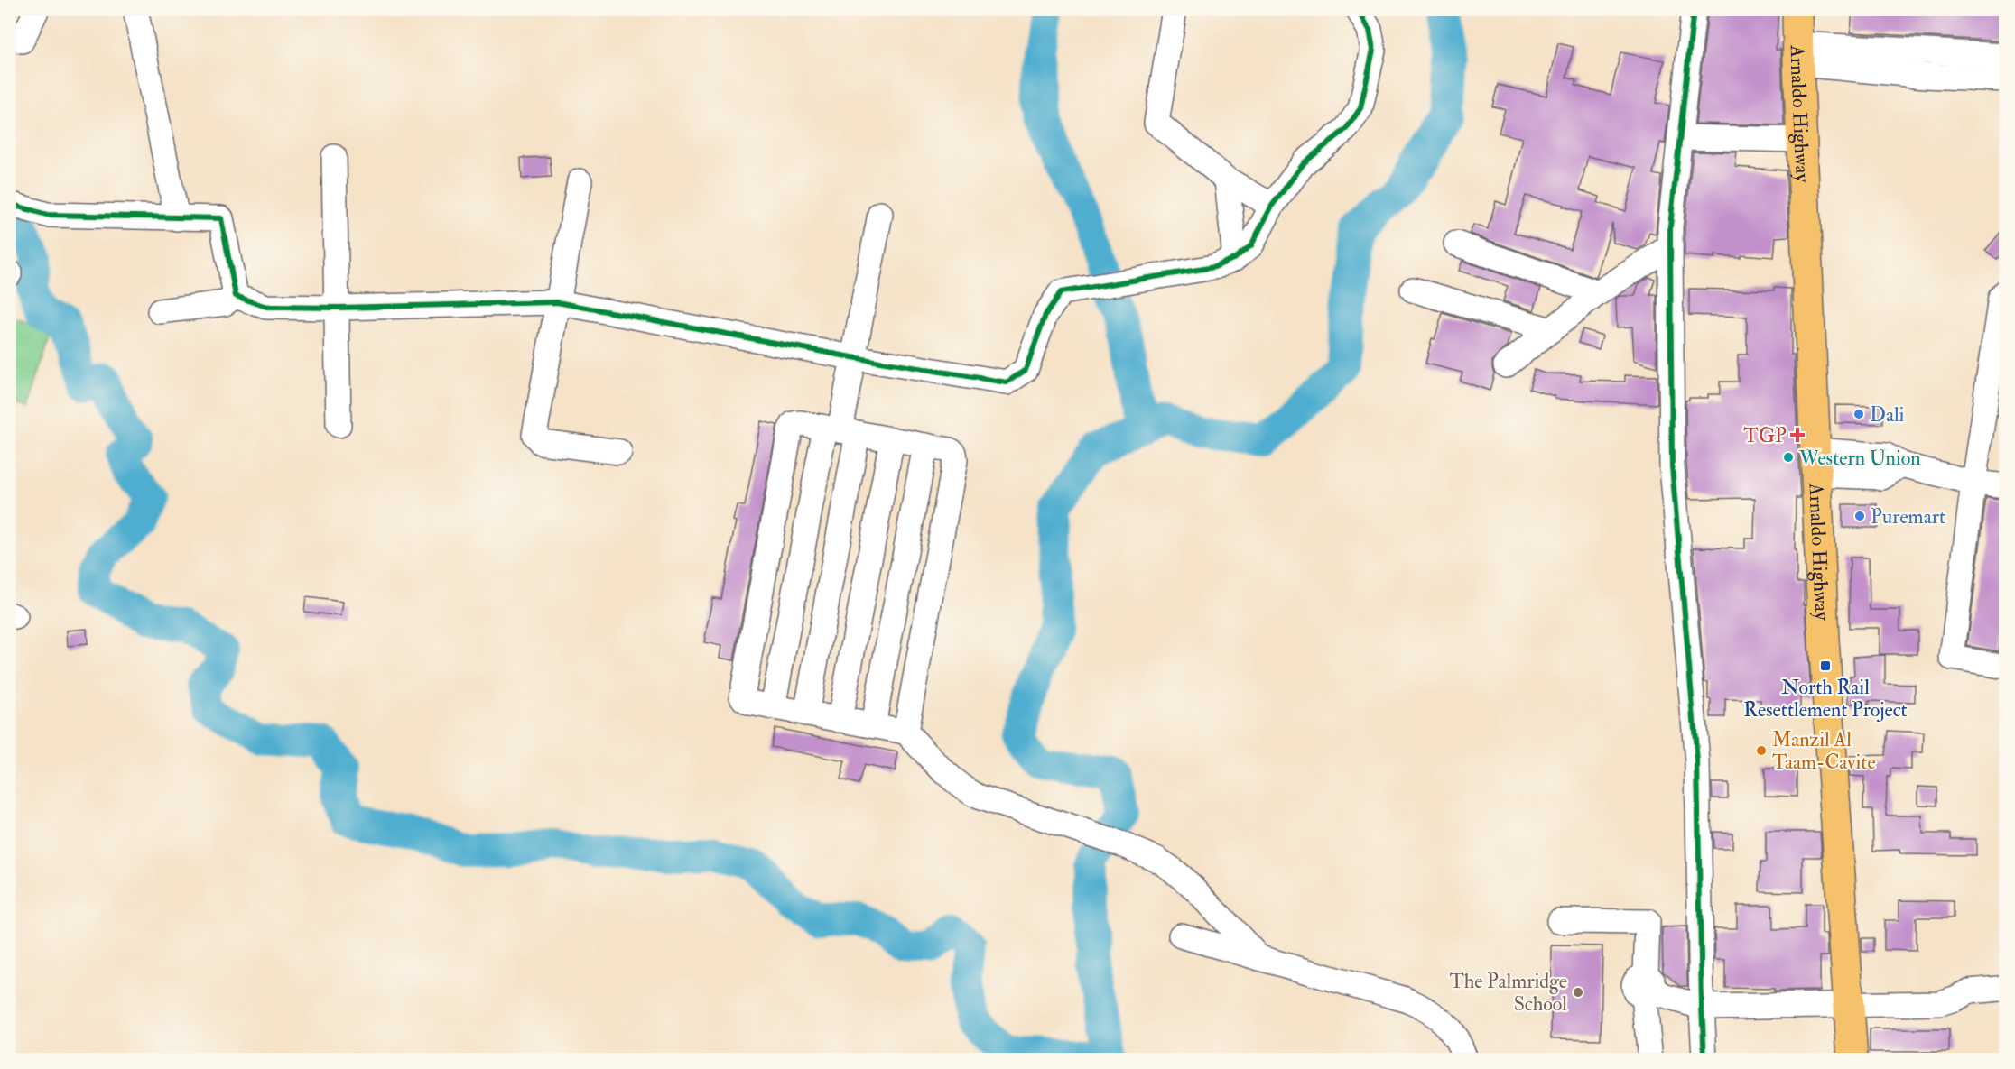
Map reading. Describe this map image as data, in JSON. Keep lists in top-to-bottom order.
{
  "streets": {
    "main road": ["Arnaldo Highway"]
  },
  "places": {
    "other": [
      "Dali",
      "Western Union",
      "Puremart",
      "Manzil Al Taam-Cavite",
      "The Palmridge School"
    ],
    "health": ["TGP"],
    "transit": ["North Rail Resettlement Project"]
  }
}
